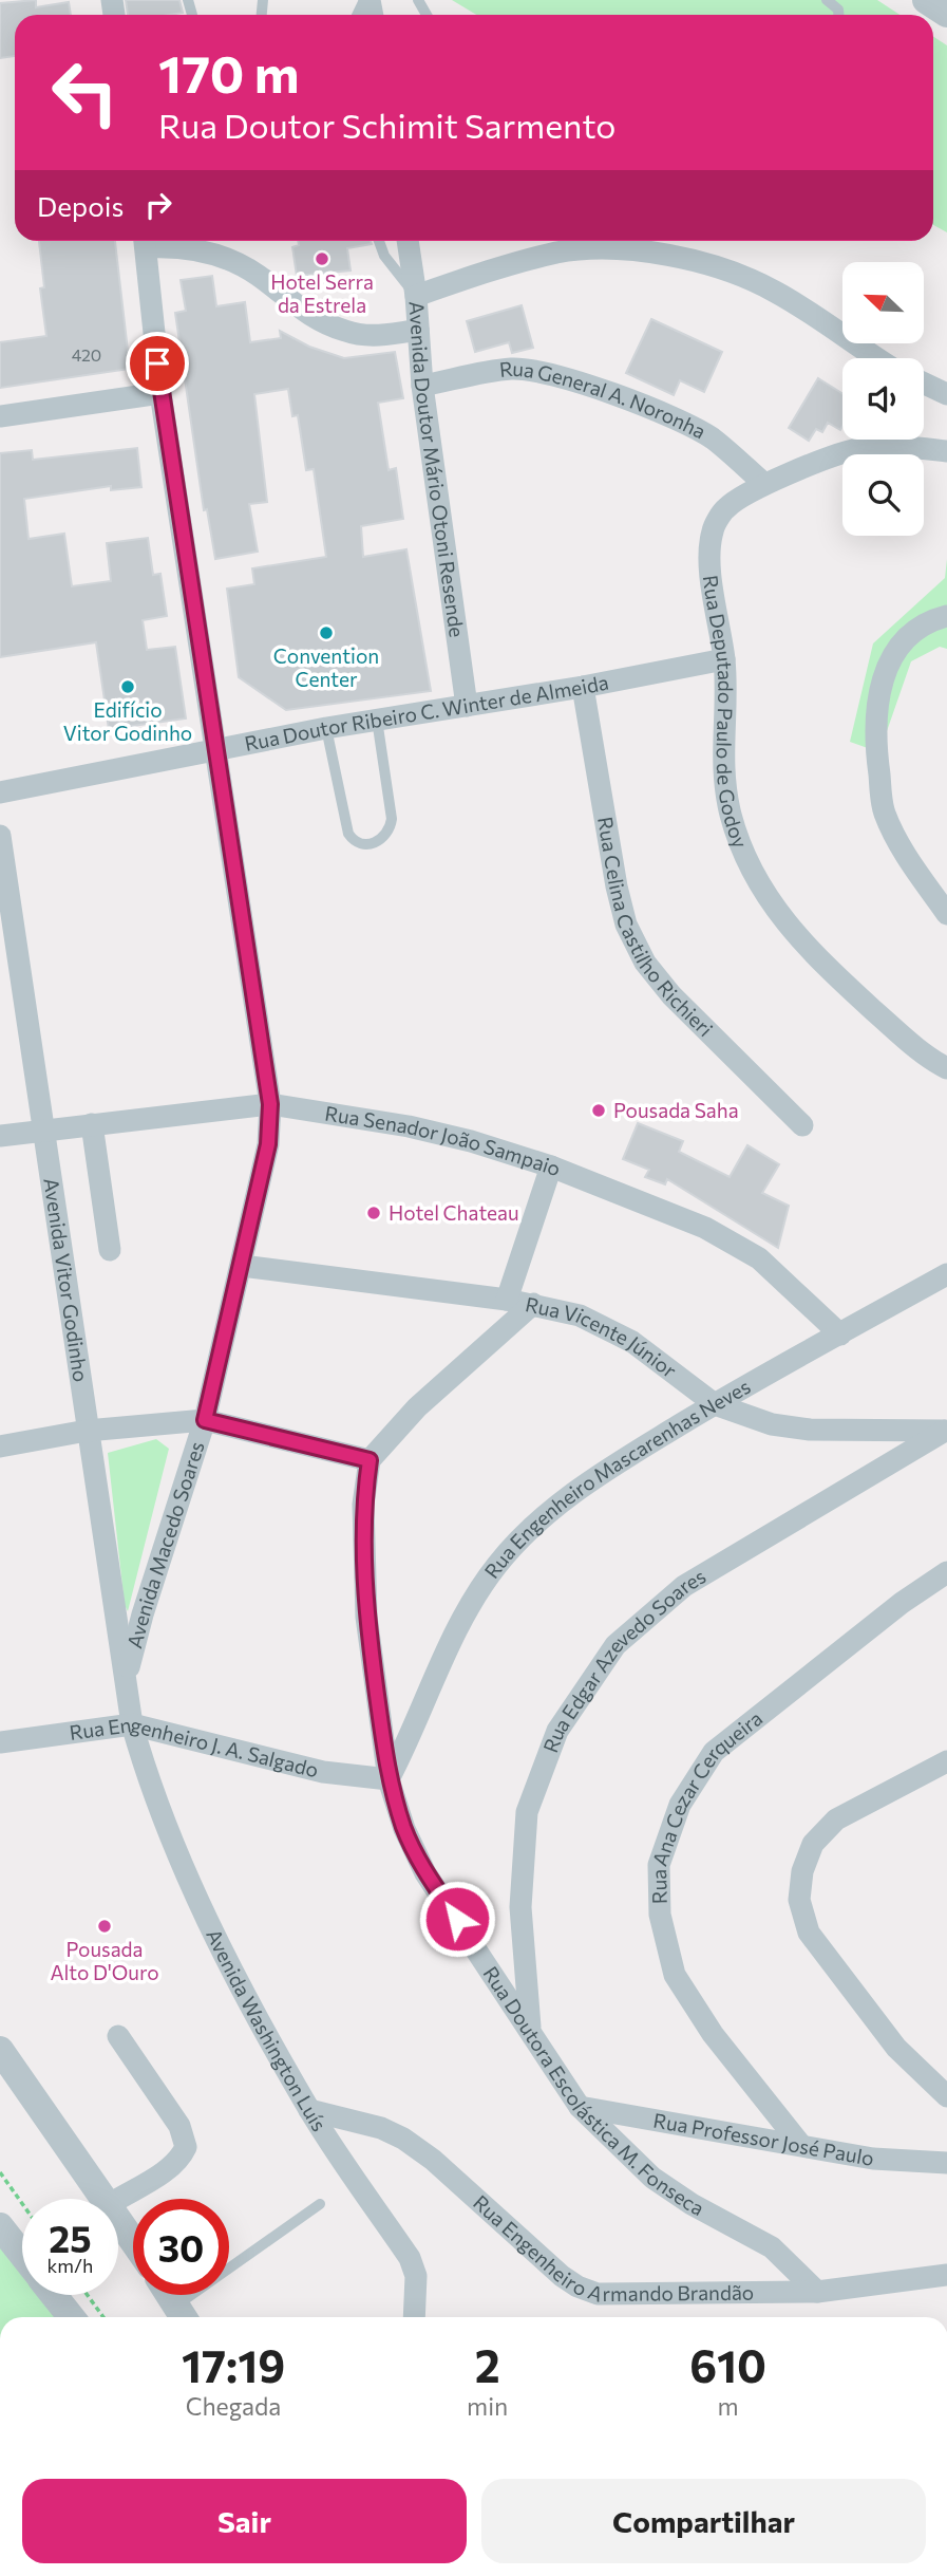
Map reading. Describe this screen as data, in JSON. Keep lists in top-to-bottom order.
{
  "streets": {
    "street": [
      "Rua General A. Noronha",
      "Avenida Doutor Mário Otoni Resende",
      "Rua Deputado Paulo de Godoy",
      "Rua Doutor Ribeiro C. Winter de Almeida",
      "Rua Celina Castilho Richieri",
      "Rua Senador João Sampaio",
      "Avenida Vitor Godinho",
      "Rua Vicente Júnior",
      "Rua Engenheiro Mascarenhas Neves",
      "Avenida Macedo Soares",
      "Rua Edgar Azevedo Soares",
      "Rua Engenheiro J. A. Salgado",
      "Rua Ana Cezar Cerqueira",
      "Avenida Washington Luís",
      "Rua Doutora Escolástica M. Fonseca",
      "Rua Professor José Paulo",
      "Rua Engenheiro Armando Brandão"
    ]
  },
  "crossings": [
    ["Rua General A. Noronha", "Avenida Doutor Mário Otoni Resende"],
    ["Rua General A. Noronha", "Rua Deputado Paulo de Godoy"],
    ["Avenida Doutor Mário Otoni Resende", "Rua Doutor Ribeiro C. Winter de Almeida"],
    ["Rua Deputado Paulo de Godoy", "Rua Doutor Ribeiro C. Winter de Almeida"],
    ["Rua Doutor Ribeiro C. Winter de Almeida", "Rua Celina Castilho Richieri"],
    ["Rua Doutor Ribeiro C. Winter de Almeida", "Avenida Macedo Soares"],
    ["Rua Senador João Sampaio", "Avenida Vitor Godinho"],
    ["Rua Senador João Sampaio", "Rua Engenheiro Mascarenhas Neves"],
    ["Rua Senador João Sampaio", "Avenida Macedo Soares"],
    ["Avenida Vitor Godinho", "Avenida Macedo Soares"],
    ["Avenida Vitor Godinho", "Rua Engenheiro J. A. Salgado"],
    ["Avenida Vitor Godinho", "Avenida Washington Luís"],
    ["Rua Vicente Júnior", "Rua Engenheiro Mascarenhas Neves"],
    ["Rua Vicente Júnior", "Avenida Macedo Soares"],
    ["Rua Vicente Júnior", "Rua Edgar Azevedo Soares"],
    ["Rua Engenheiro Mascarenhas Neves", "Rua Engenheiro J. A. Salgado"],
    ["Rua Engenheiro Mascarenhas Neves", "Rua Doutora Escolástica M. Fonseca"],
    ["Rua Edgar Azevedo Soares", "Rua Doutora Escolástica M. Fonseca"],
    ["Rua Engenheiro J. A. Salgado", "Avenida Washington Luís"],
    ["Rua Engenheiro J. A. Salgado", "Rua Doutora Escolástica M. Fonseca"],
    ["Rua Ana Cezar Cerqueira", "Rua Professor José Paulo"],
    ["Avenida Washington Luís", "Rua Engenheiro Armando Brandão"],
    ["Rua Doutora Escolástica M. Fonseca", "Rua Professor José Paulo"],
    ["Rua Doutora Escolástica M. Fonseca", "Rua Engenheiro Armando Brandão"]
  ],
  "places": [
    "Hotel Serra da Estrela",
    "Convention Center",
    "Edifício Vitor Godinho",
    "Pousada Saha",
    "Hotel Chateau",
    "Pousada Alto D'Ouro"
  ],
  "house_numbers": ["420"],
  "north": "top left",
  "page": {
    "turn": ["170 m", "Rua Doutor Schimit Sarmento"],
    "then": "Depois",
    "speed": "25 km/h",
    "limit": "30",
    "eta": [
      "17:19",
      "Chegada",
      "2",
      "min",
      "610",
      "m"
    ],
    "buttons": ["Sair", "Compartilhar"]
  }
}
